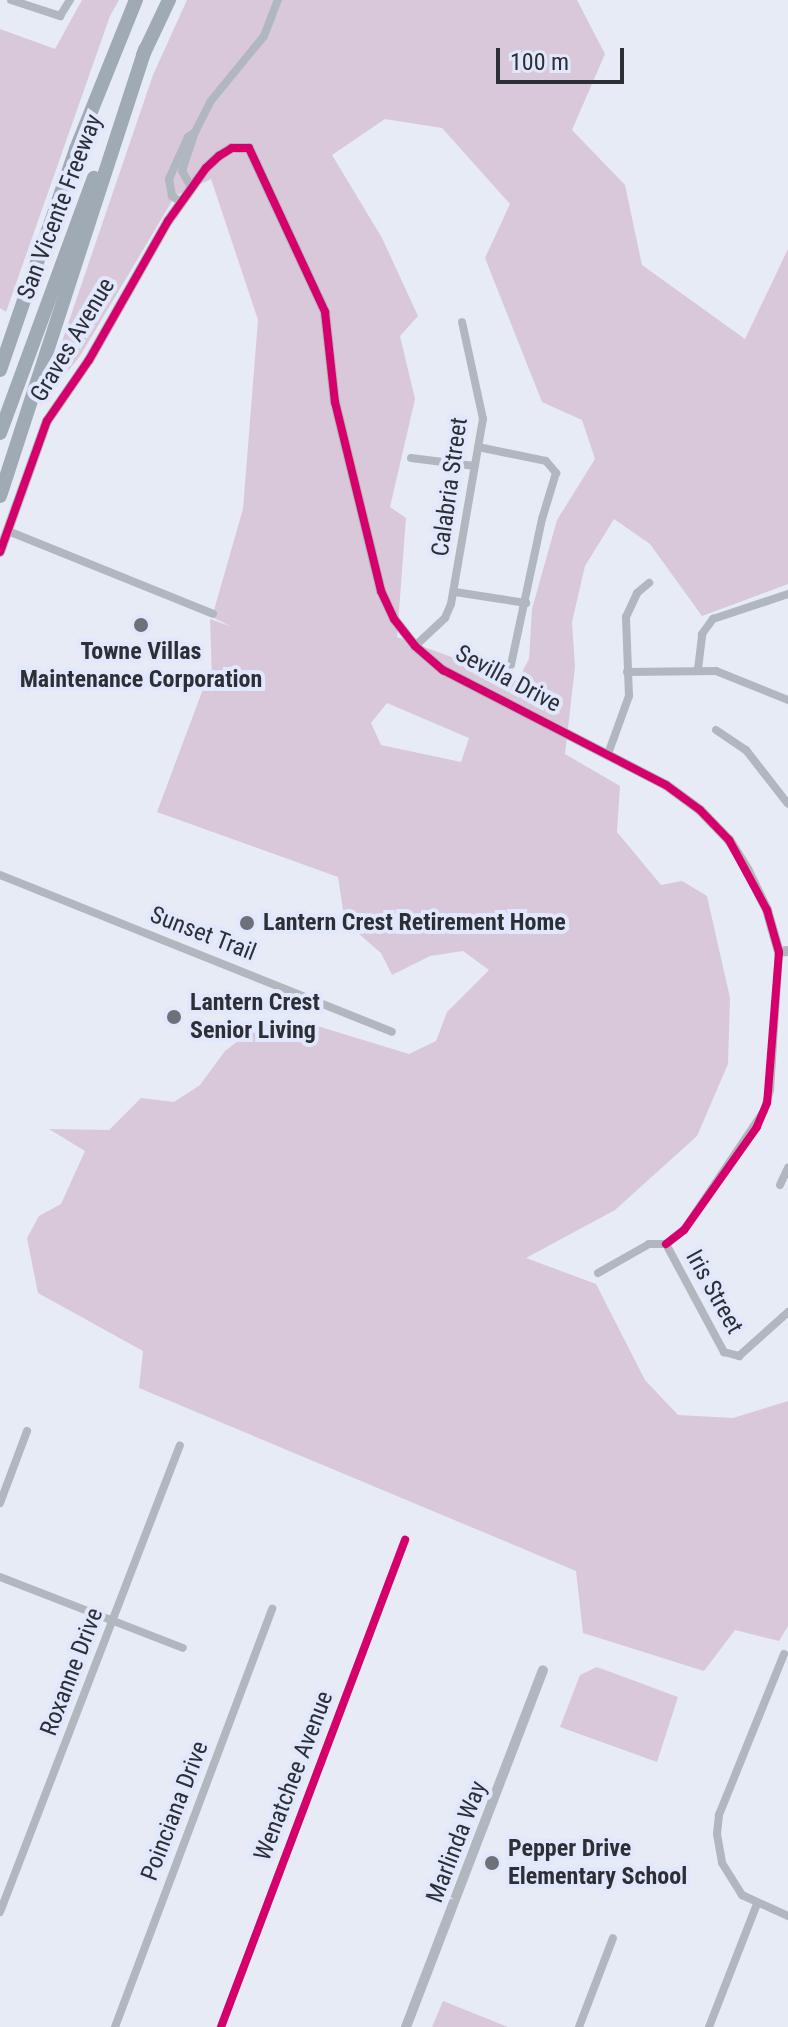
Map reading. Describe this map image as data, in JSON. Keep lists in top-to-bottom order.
{
  "streets": {
    "highway": ["San Vicente Freeway"],
    "street": [
      "Graves Avenue",
      "Calabria Street",
      "Sevilla Drive",
      "Sunset Trail",
      "Iris Street",
      "Roxanne Drive",
      "Wenatchee Avenue",
      "Poinciana Drive",
      "Marlinda Way"
    ]
  },
  "crossings": [
    ["Graves Avenue", "Sevilla Drive"],
    ["Calabria Street", "Sevilla Drive"],
    ["Sevilla Drive", "Iris Street"]
  ],
  "places": [
    "Towne Villas Maintenance Corporation",
    "Lantern Crest Retirement Home",
    "Lantern Crest Senior Living",
    "Pepper Drive Elementary School"
  ],
  "scale_bar": "100 m"
}
